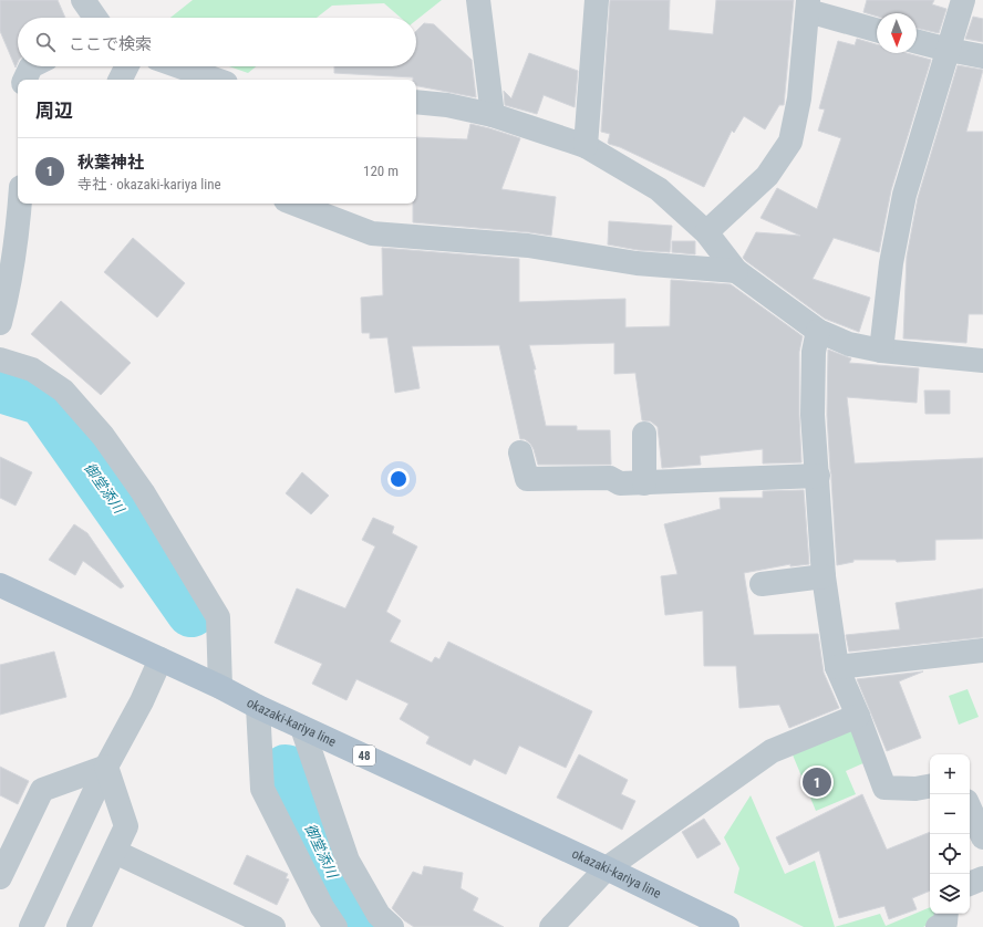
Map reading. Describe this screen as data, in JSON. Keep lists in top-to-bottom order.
{
  "streets": {
    "main road": ["okazaki-kariya line", "48"]
  },
  "water": ["御堂添川"],
  "north": "bottom",
  "page": {
    "search": "ここで検索",
    "heading": "周辺",
    "list": [
      {
        "mark": "1",
        "name": "秋葉神社",
        "note": "寺社 · okazaki-kariya line",
        "value": "120 m"
      }
    ],
    "map_buttons": ["+", "−"],
    "pins": "1"
  }
}
